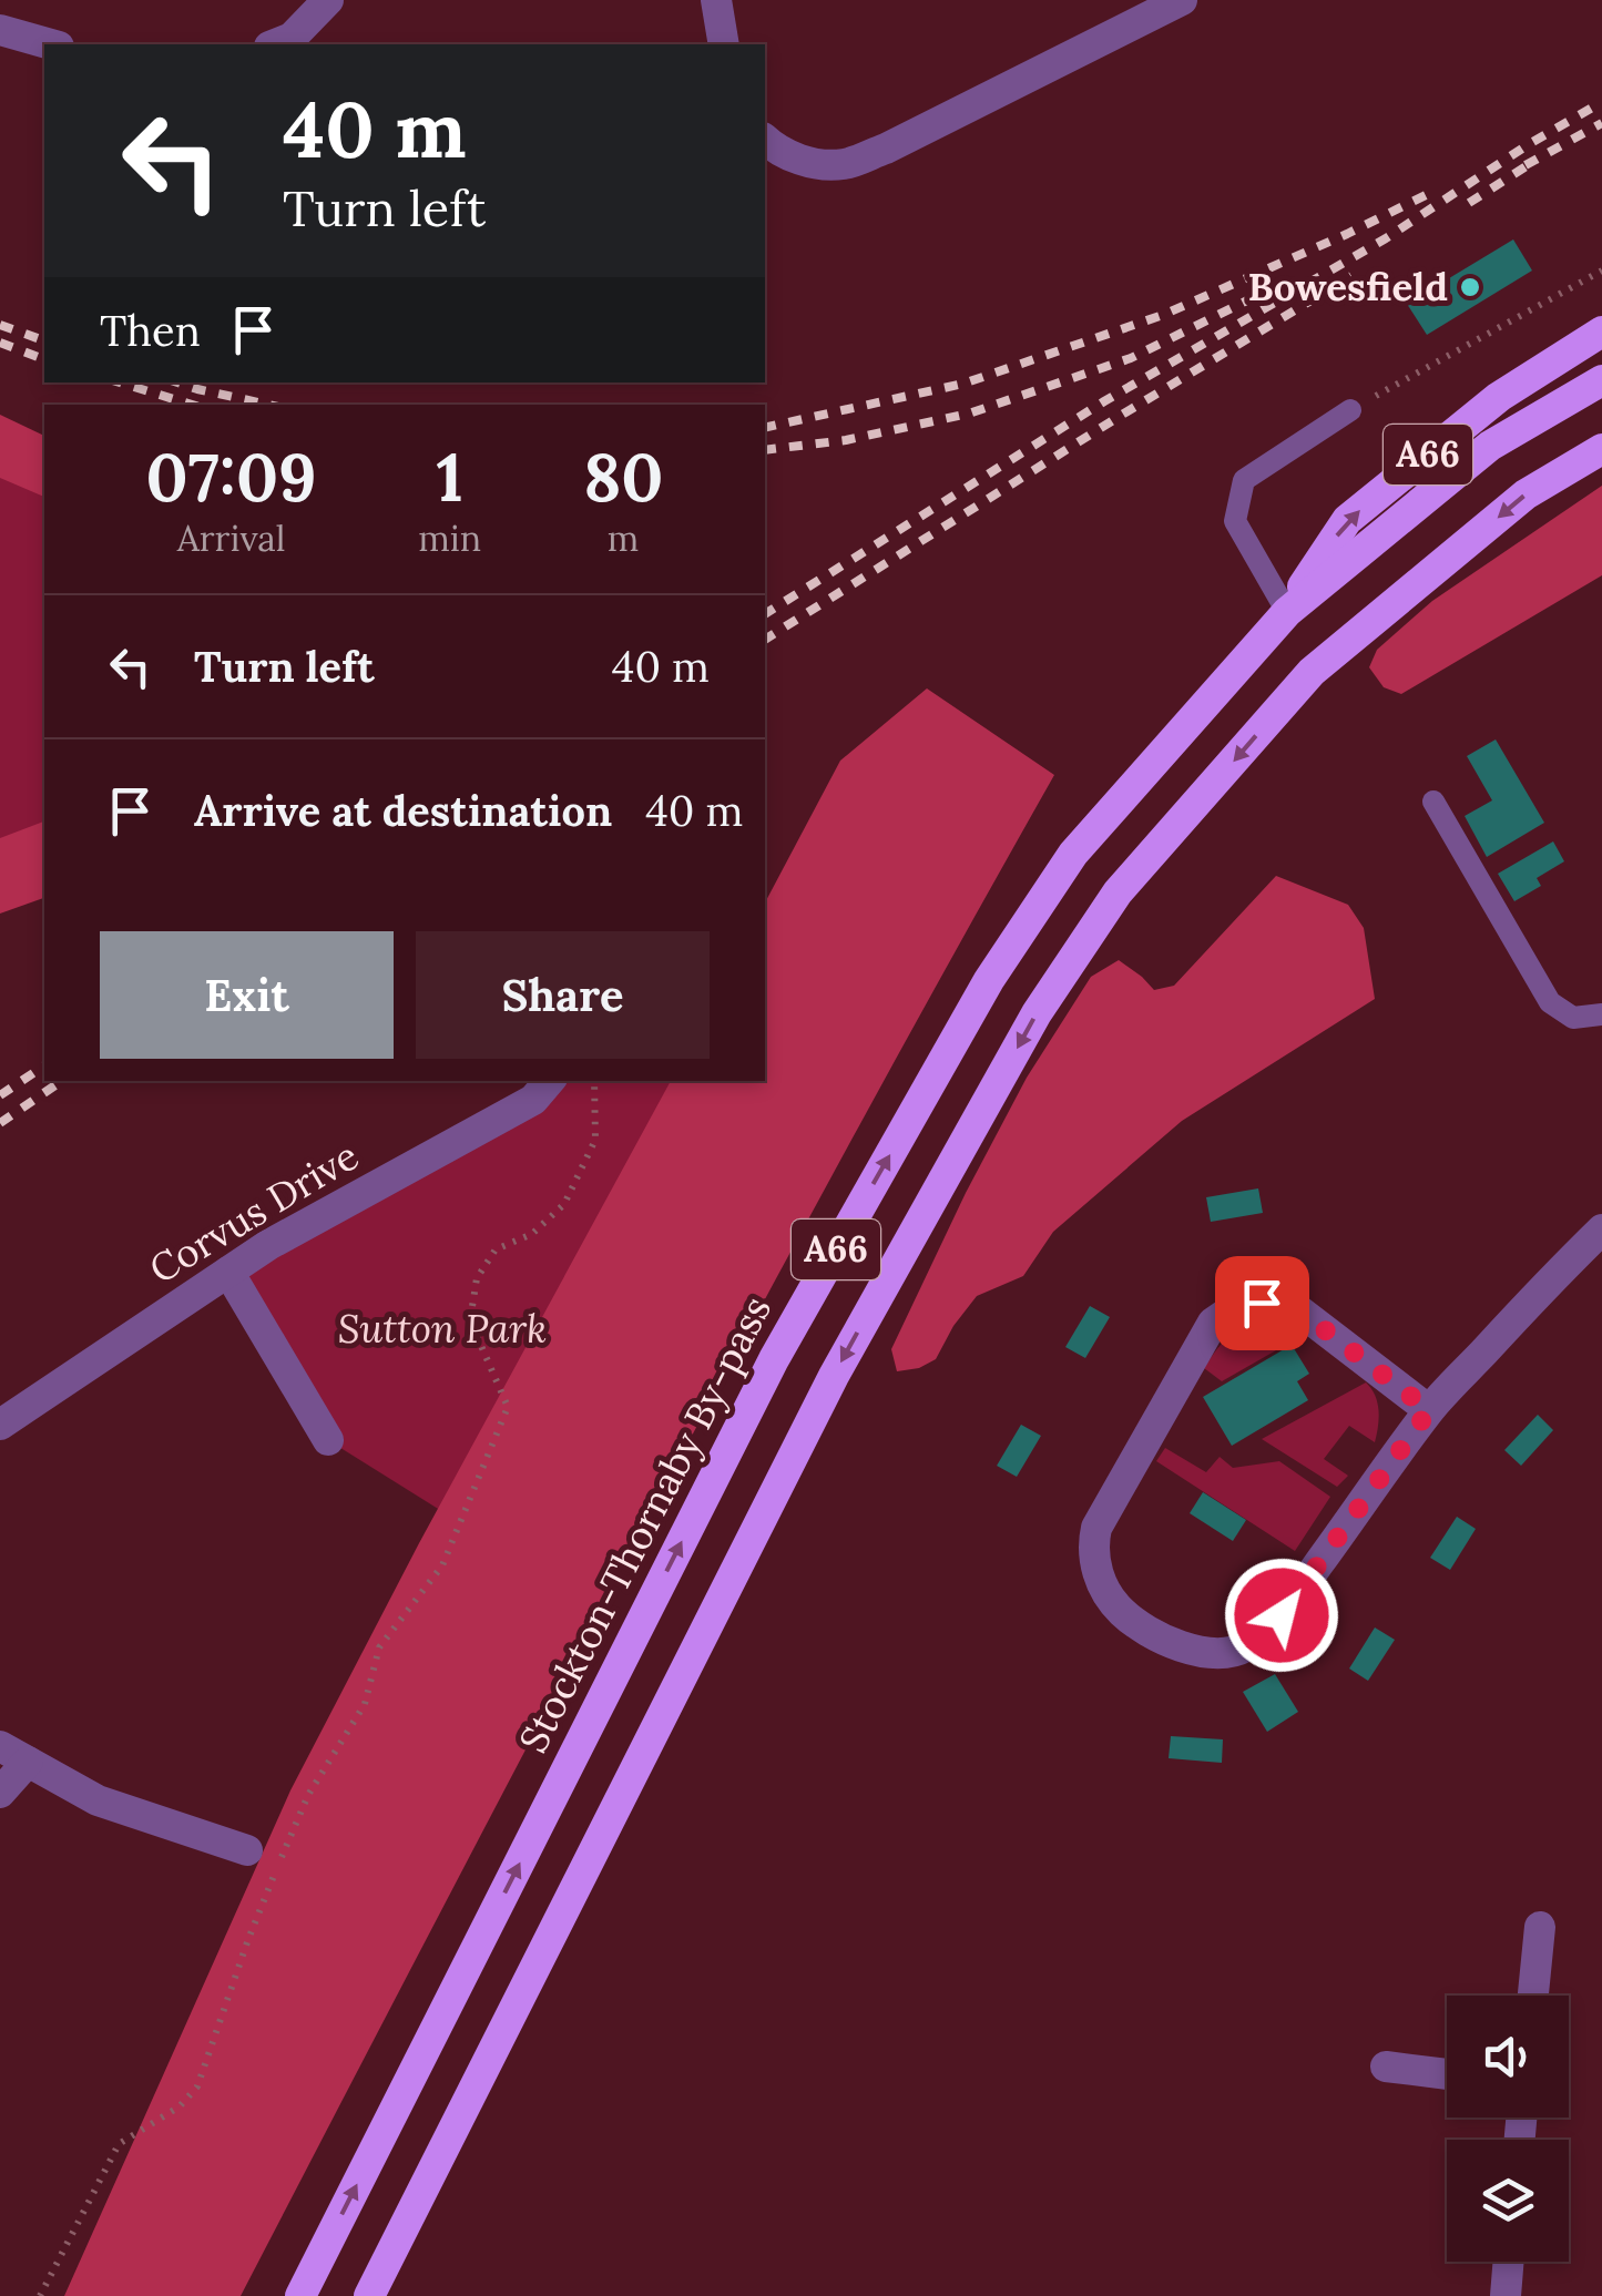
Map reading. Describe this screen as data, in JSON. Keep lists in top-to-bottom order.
{
  "streets": {
    "highway": ["A66", "Stockton-Thornaby By-pass"],
    "street": ["Corvus Drive"]
  },
  "crossings": [
    ["A66", "Stockton-Thornaby By-pass"]
  ],
  "parks": ["Sutton Park"],
  "places": ["Bowesfield"],
  "page": {
    "turn": ["40 m", "Turn left"],
    "then": "Then",
    "eta": [
      "07:09",
      "Arrival",
      "1",
      "min",
      "80",
      "m"
    ],
    "list": [
      {
        "name": "Turn left",
        "value": "40 m"
      },
      {
        "name": "Arrive at destination",
        "value": "40 m"
      }
    ],
    "buttons": ["Exit", "Share"]
  }
}
